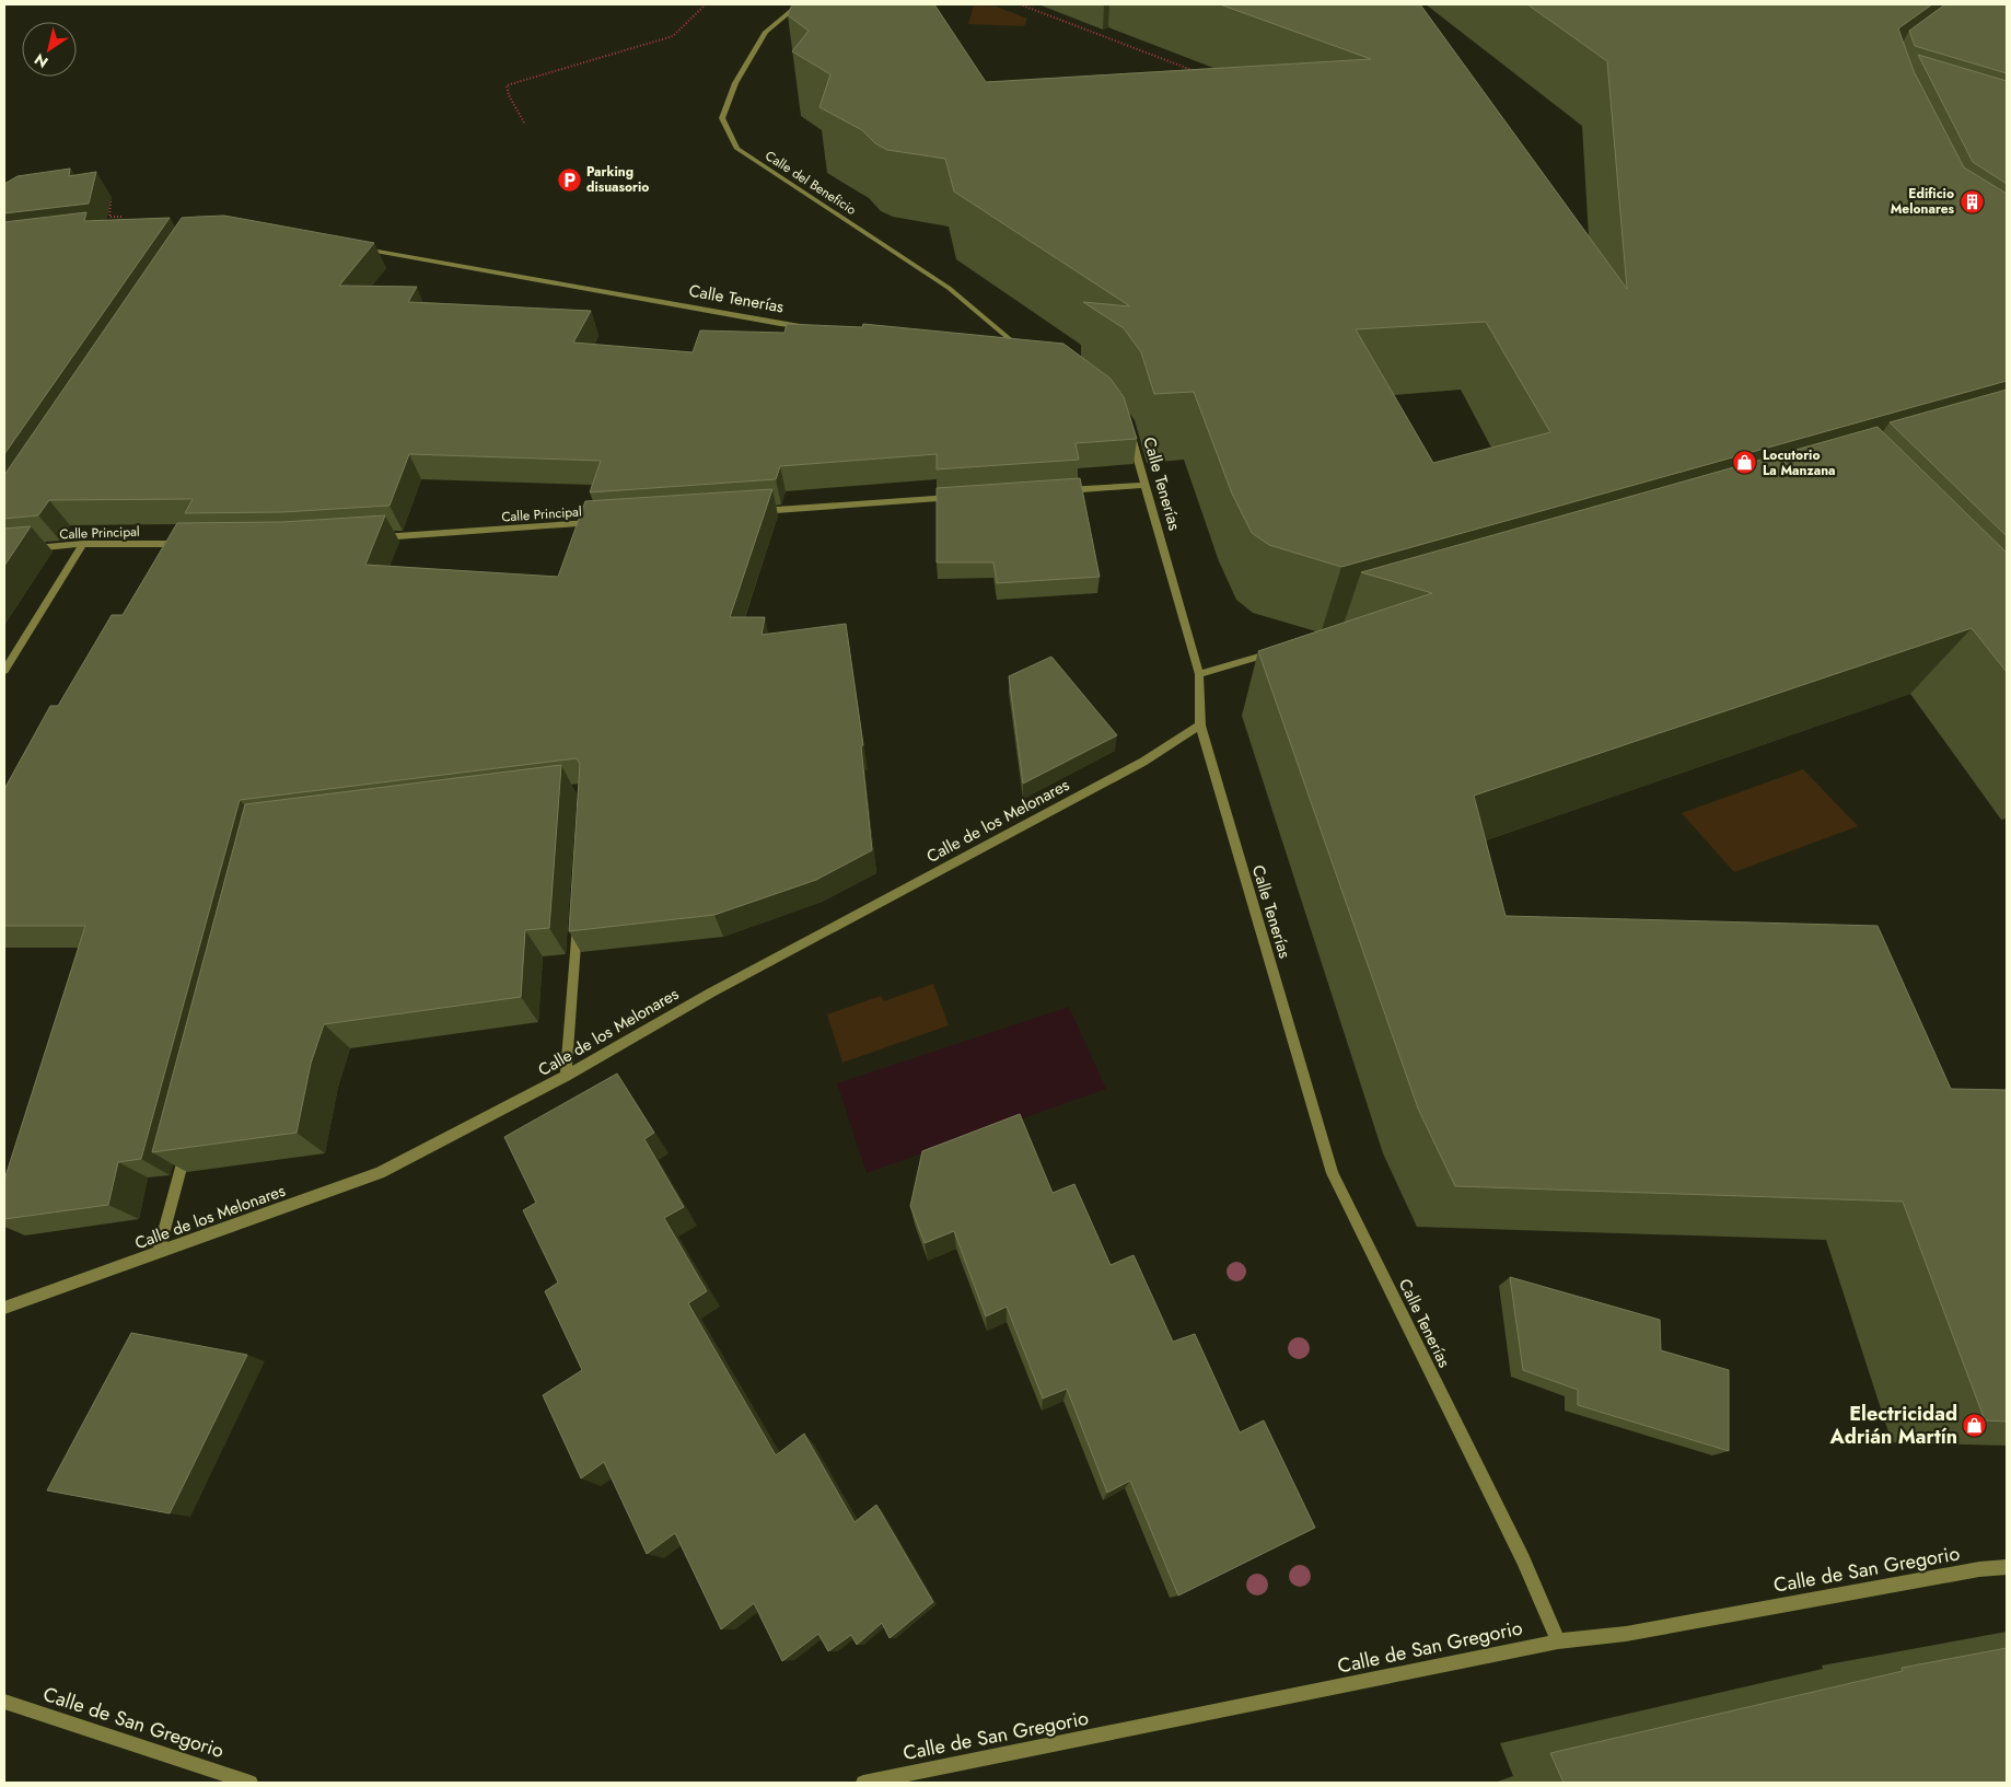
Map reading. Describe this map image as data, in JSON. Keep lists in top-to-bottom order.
{
  "streets": {
    "street": [
      "Calle del Beneficio",
      "Calle Tenerías",
      "Calle Principal",
      "Calle de los Melonares",
      "Calle de San Gregorio"
    ]
  },
  "crossings": [
    ["Calle Tenerías", "Calle de los Melonares"],
    ["Calle Tenerías", "Calle de San Gregorio"]
  ],
  "places": {
    "parking": ["Parking disuasorio"],
    "building": ["Edificio Melonares"],
    "shop": ["Locutorio La Manzana", "Electricidad Adrián Martín"]
  },
  "north": "bottom left"
}
